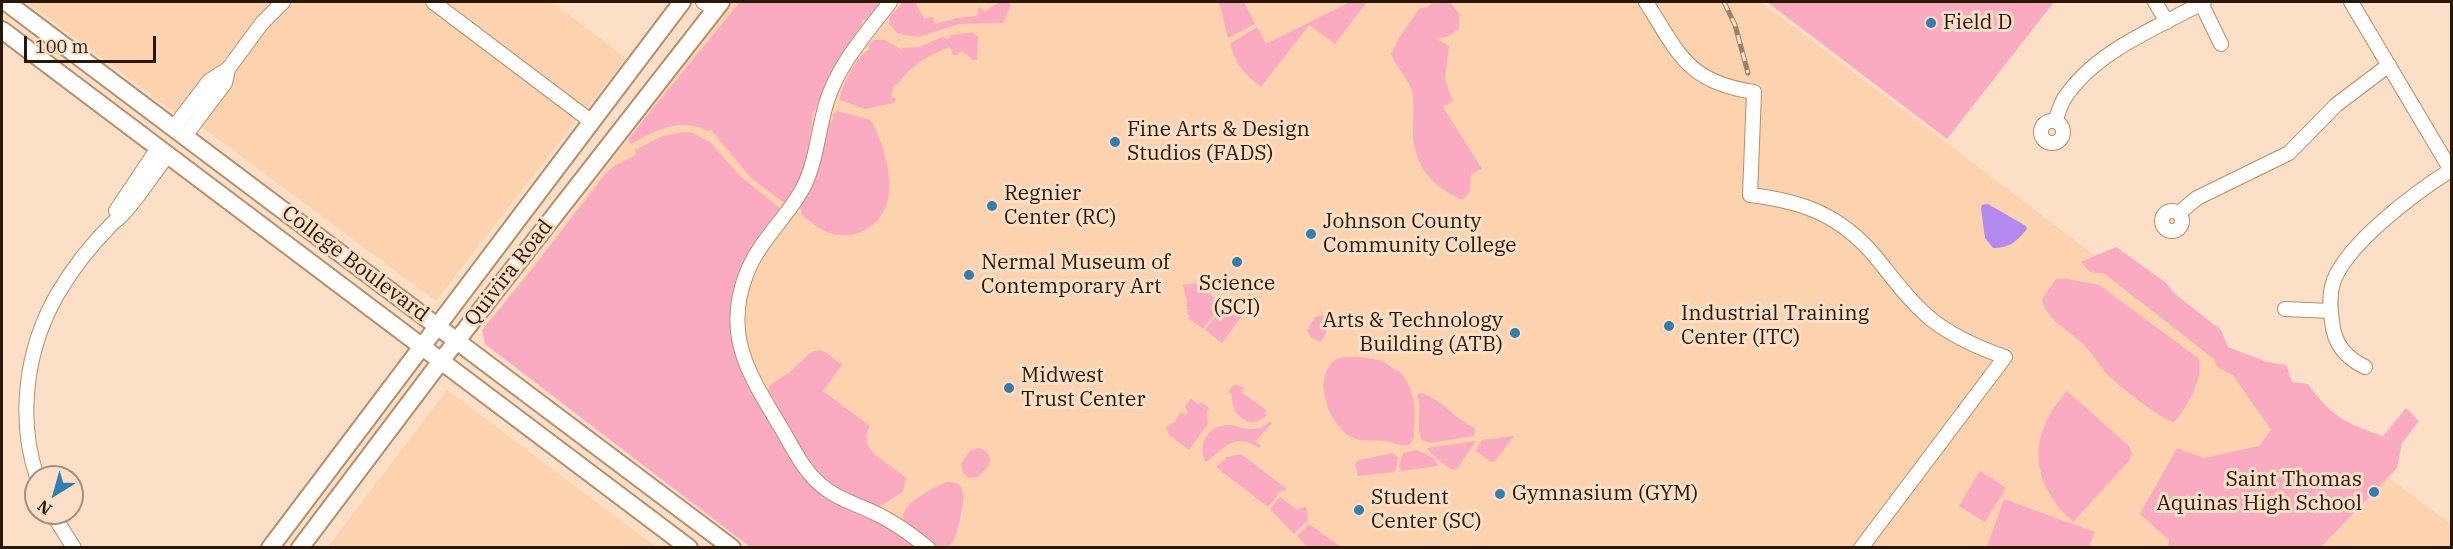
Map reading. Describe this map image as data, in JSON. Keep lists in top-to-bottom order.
{
  "streets": {
    "main road": ["College Boulevard", "Quivira Road"]
  },
  "crossings": [
    ["College Boulevard", "Quivira Road"]
  ],
  "places": [
    "Field D",
    "Fine Arts & Design Studios (FADS)",
    "Regnier Center (RC)",
    "Johnson County Community College",
    "Science (SCI)",
    "Nermal Museum of Contemporary Art",
    "Industrial Training Center (ITC)",
    "Arts & Technology Building (ATB)",
    "Midwest Trust Center",
    "Saint Thomas Aquinas High School",
    "Gymnasium (GYM)",
    "Student Center (SC)"
  ],
  "scale_bar": "100 m",
  "north": "bottom left"
}
